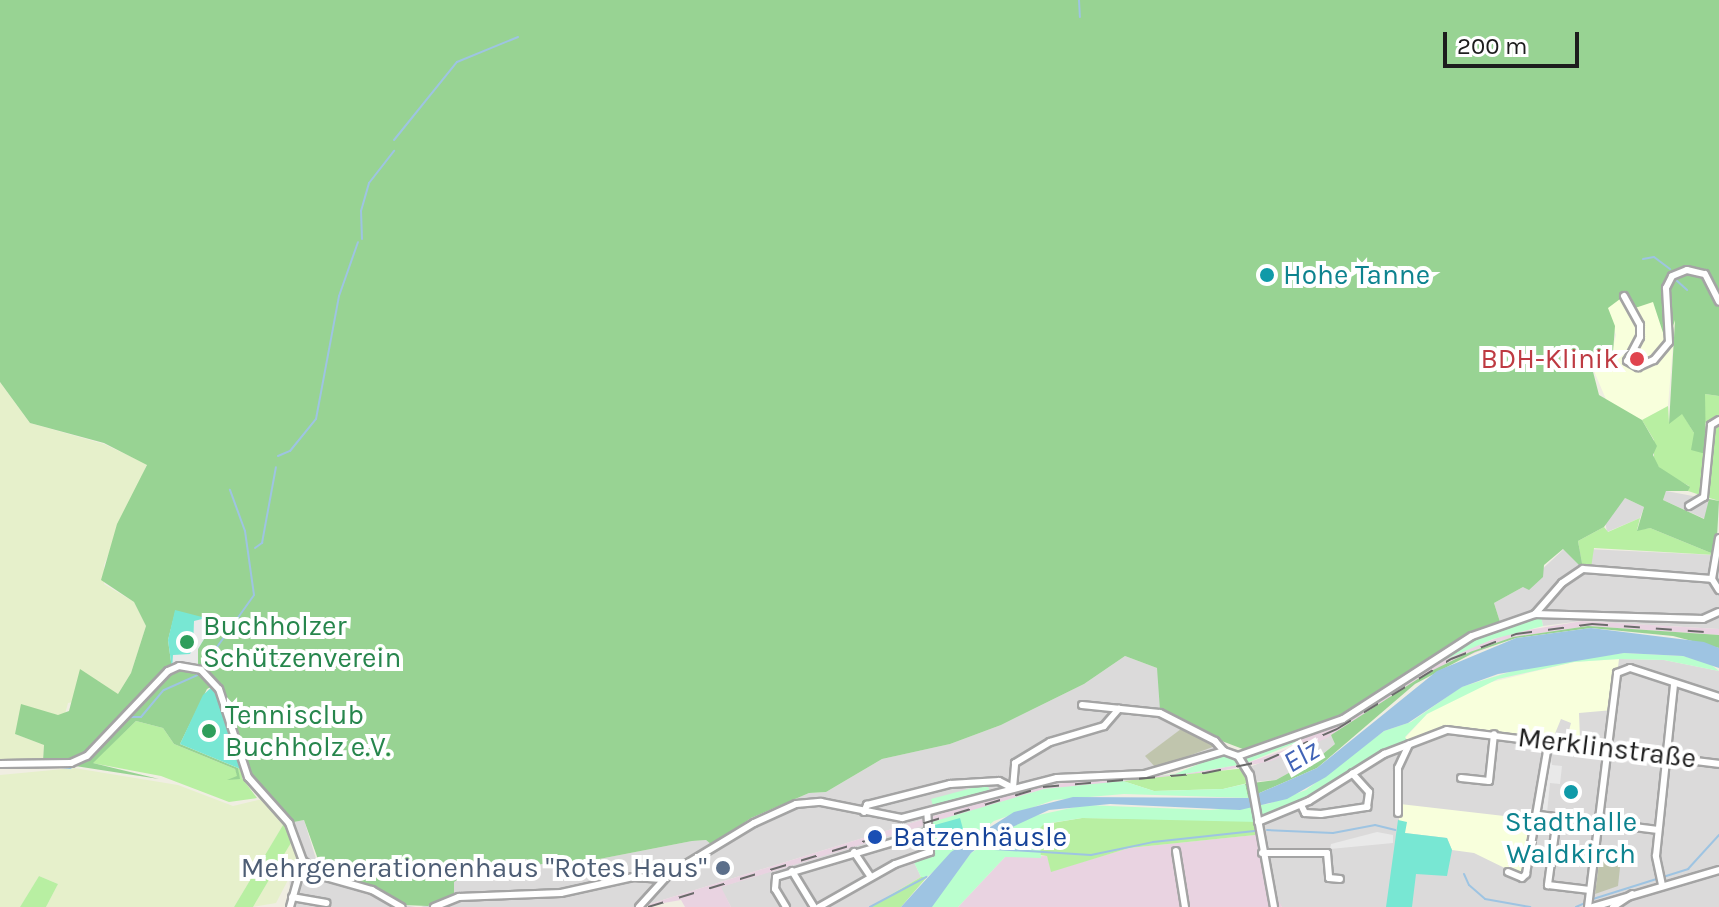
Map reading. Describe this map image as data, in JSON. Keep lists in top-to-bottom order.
{
  "streets": {
    "street": ["Merklinstraße"]
  },
  "water": ["Elz"],
  "places": [
    "Hohe Tanne",
    "BDH-Klinik",
    "Buchholzer Schützenverein",
    "Tennisclub Buchholz e.V.",
    "Stadthalle Waldkirch",
    "Batzenhäusle",
    "Mehrgenerationenhaus \"Rotes Haus\""
  ],
  "scale_bar": "200 m"
}
